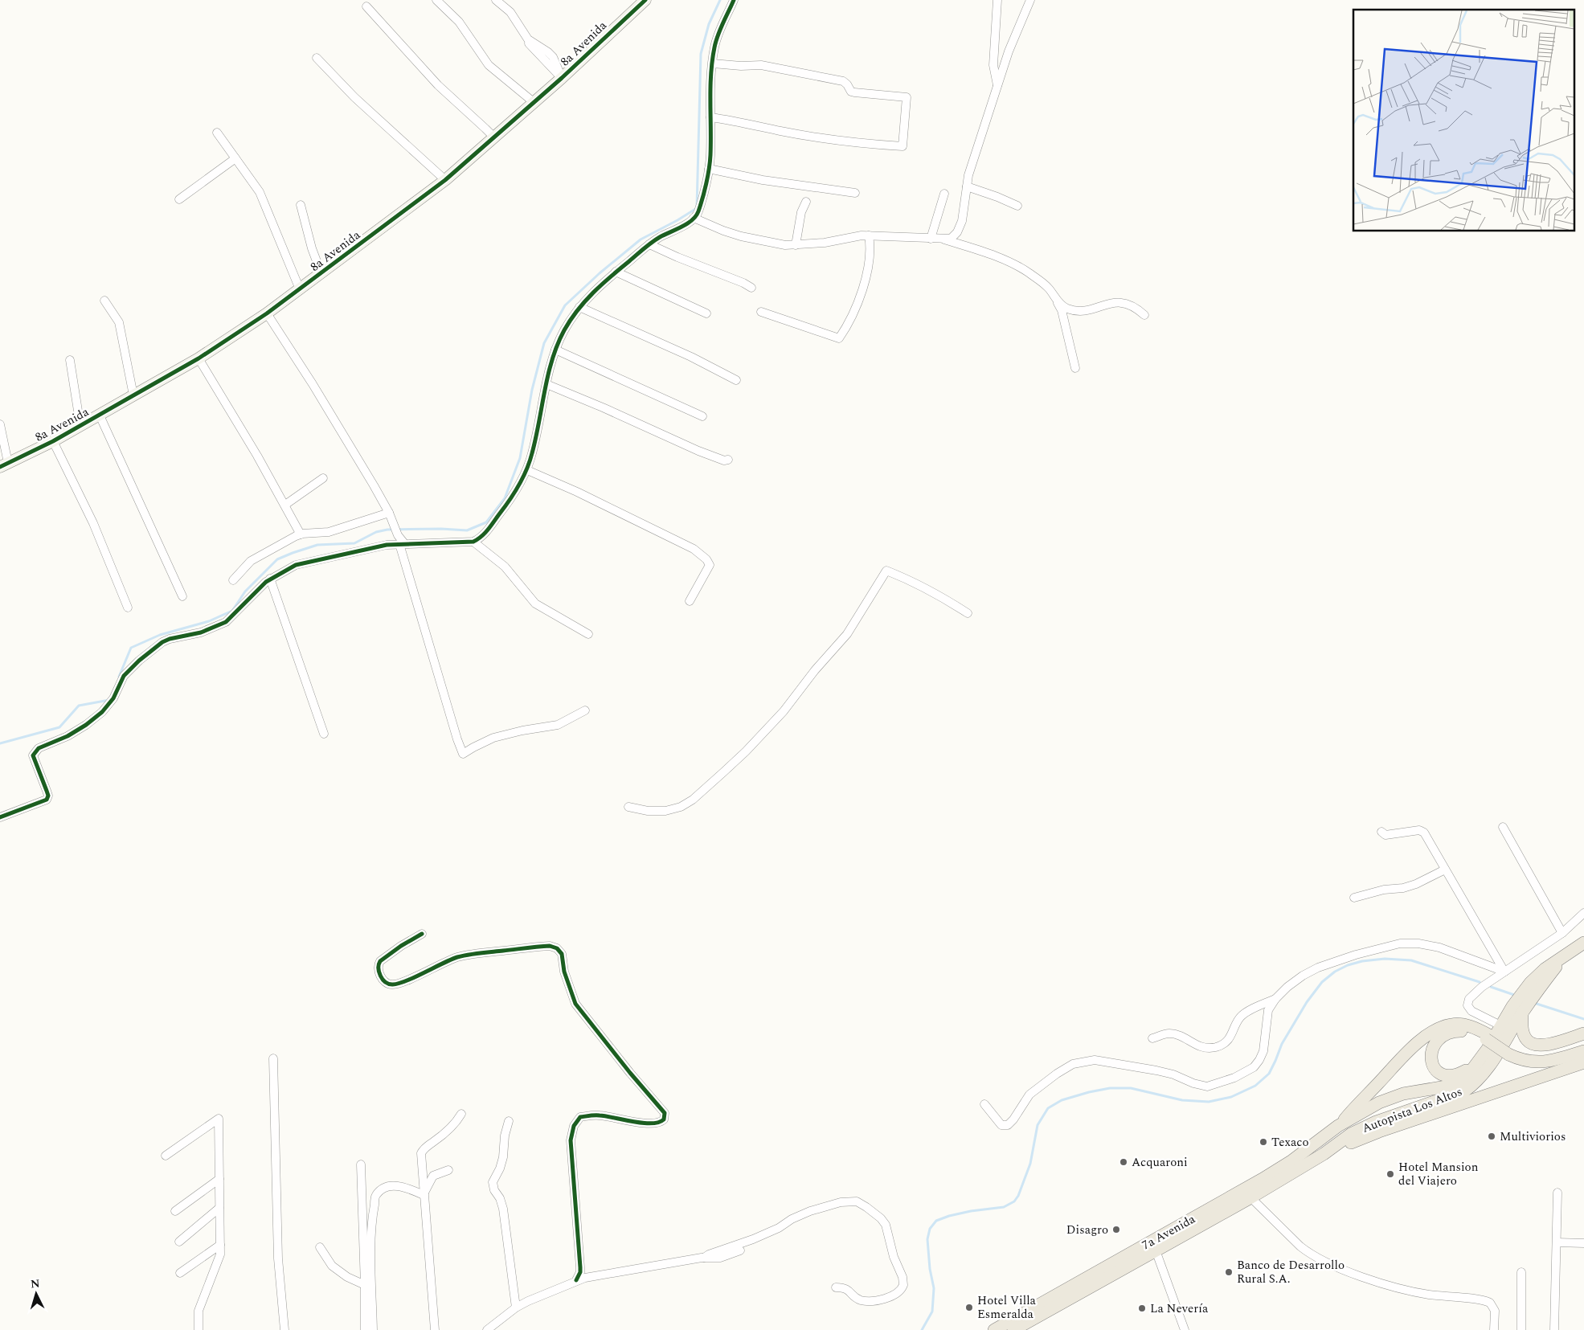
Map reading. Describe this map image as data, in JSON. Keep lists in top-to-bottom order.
{
  "streets": {
    "main road": ["Autopista Los Altos", "7a Avenida"],
    "street": ["8a Avenida"]
  },
  "crossings": [
    ["Autopista Los Altos", "7a Avenida"]
  ],
  "places": [
    "Multiviorios",
    "Texaco",
    "Acquaroni",
    "Hotel Mansion del Viajero",
    "Disagro",
    "Banco de Desarrollo Rural S.A.",
    "Hotel Villa Esmeralda",
    "La Nevería"
  ],
  "north": "top"
}
